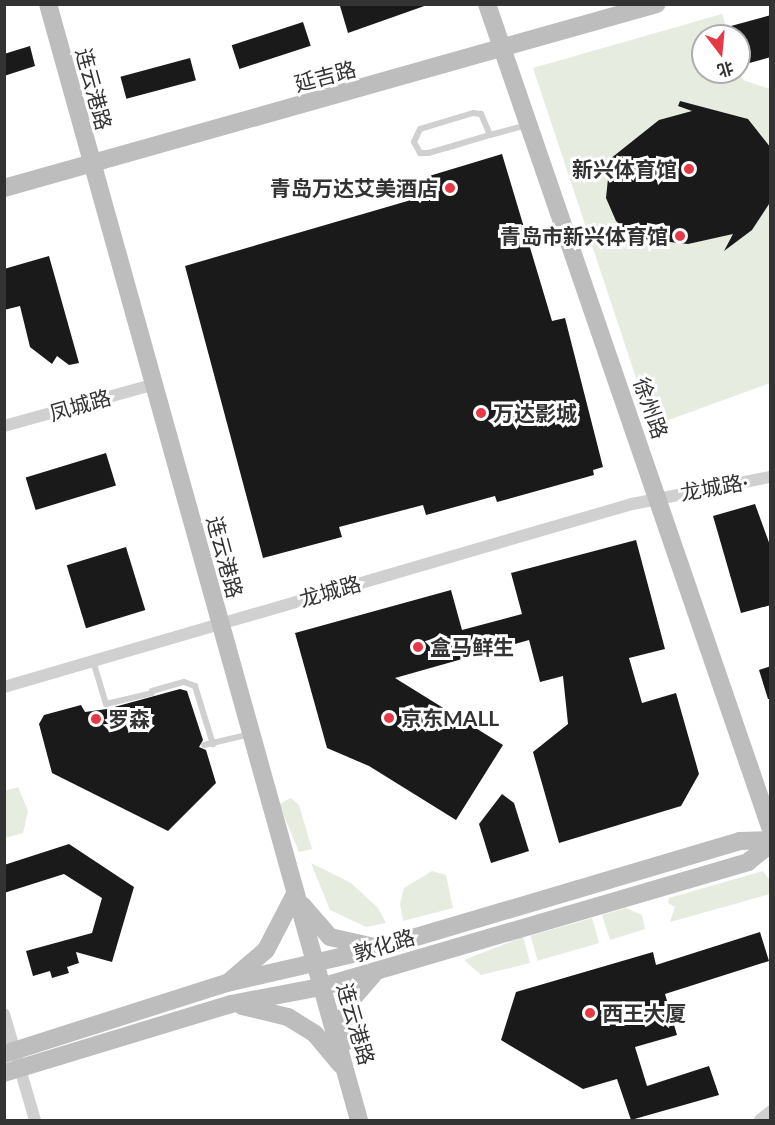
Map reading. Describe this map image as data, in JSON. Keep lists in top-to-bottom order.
{
  "streets": {
    "main road": [
      "延吉路",
      "连云港路",
      "徐州路",
      "敦化路"
    ],
    "street": ["凤城路", "龙城路·", "龙城路"]
  },
  "crossings": [
    ["延吉路", "连云港路"],
    ["延吉路", "徐州路"],
    ["连云港路", "凤城路"],
    ["连云港路", "龙城路"],
    ["连云港路", "敦化路"],
    ["徐州路", "龙城路·"],
    ["徐州路", "龙城路"],
    ["龙城路·", "龙城路"]
  ],
  "places": [
    "新兴体育馆",
    "青岛万达艾美酒店",
    "青岛市新兴体育馆",
    "万达影城",
    "盒马鲜生",
    "京东MALL",
    "罗森",
    "西王大厦"
  ],
  "north": "bottom"
}
